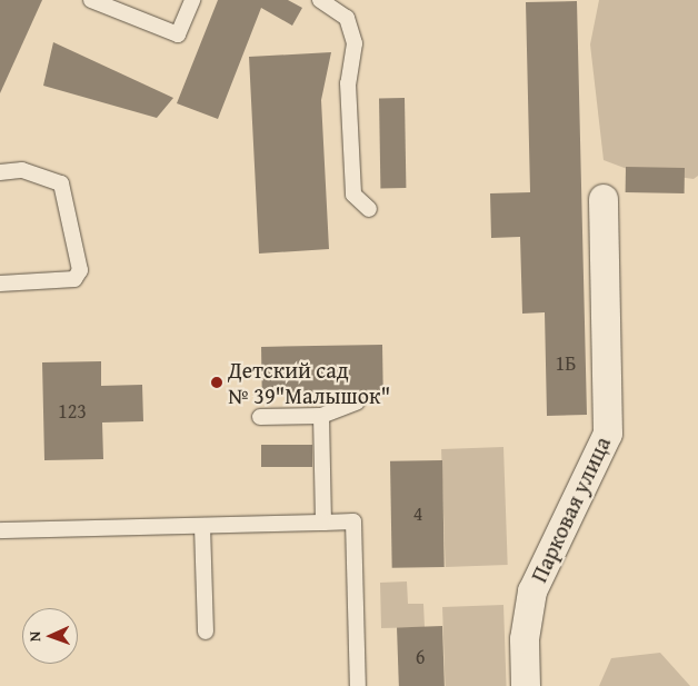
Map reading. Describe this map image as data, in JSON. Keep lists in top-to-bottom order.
{
  "streets": {
    "street": ["Парковая улица"]
  },
  "places": ["Детский сад № 39\"Малышок\""],
  "house_numbers": [
    "1Б",
    "123",
    "4",
    "6"
  ],
  "north": "left"
}
